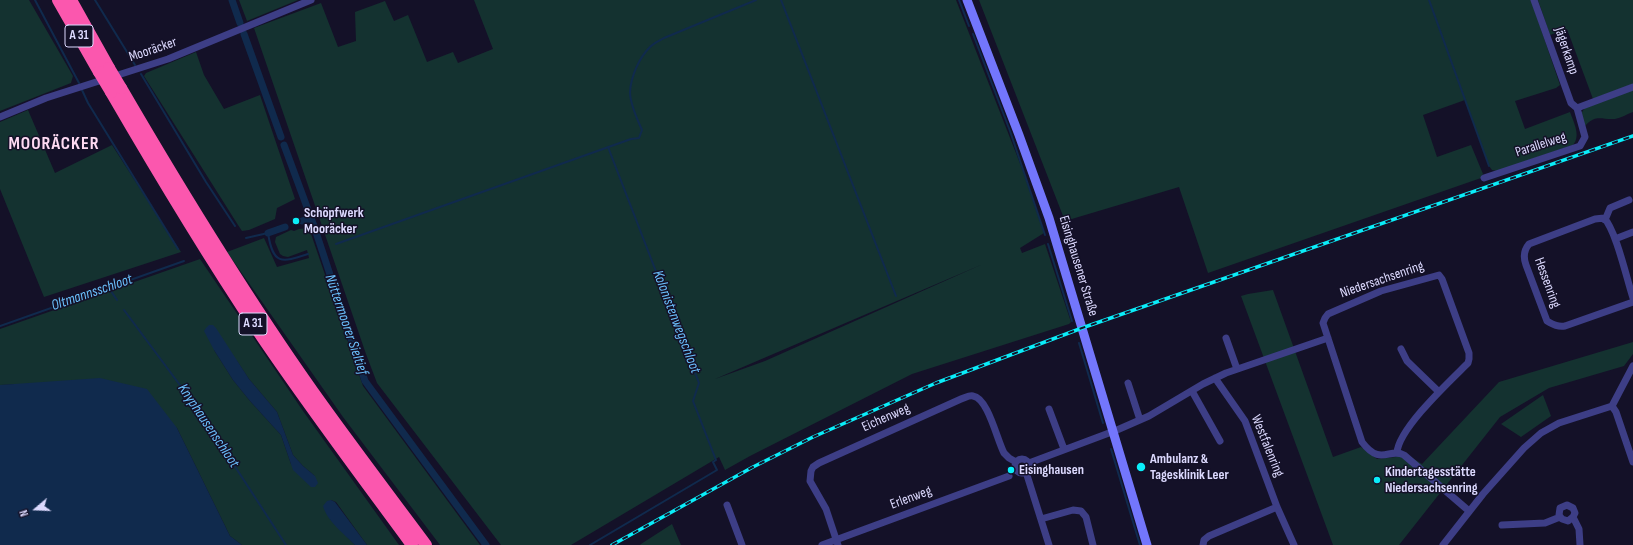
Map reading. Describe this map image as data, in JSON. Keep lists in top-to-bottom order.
{
  "streets": {
    "highway": ["A 31"],
    "street": [
      "Mooräcker",
      "Jägerkamp",
      "Parallelweg",
      "Eisinghausener Straße",
      "Niedersachsenring",
      "Hessenring",
      "Eichenweg",
      "Westfalenring",
      "Erlenweg"
    ]
  },
  "crossings": [
    ["Jägerkamp", "Parallelweg"],
    ["Eichenweg", "Erlenweg"]
  ],
  "districts": ["MOORÄCKER"],
  "water": [
    "Oltmannsschloot",
    "Kolonistenwegschloot",
    "Nüttermoorer Sieltief",
    "Knyphausenschloot"
  ],
  "places": [
    "Schöpfwerk Mooräcker",
    "Ambulanz & Tagesklinik Leer",
    "Eisinghausen",
    "Kindertagesstätte Niedersachsenring"
  ],
  "north": "left"
}
